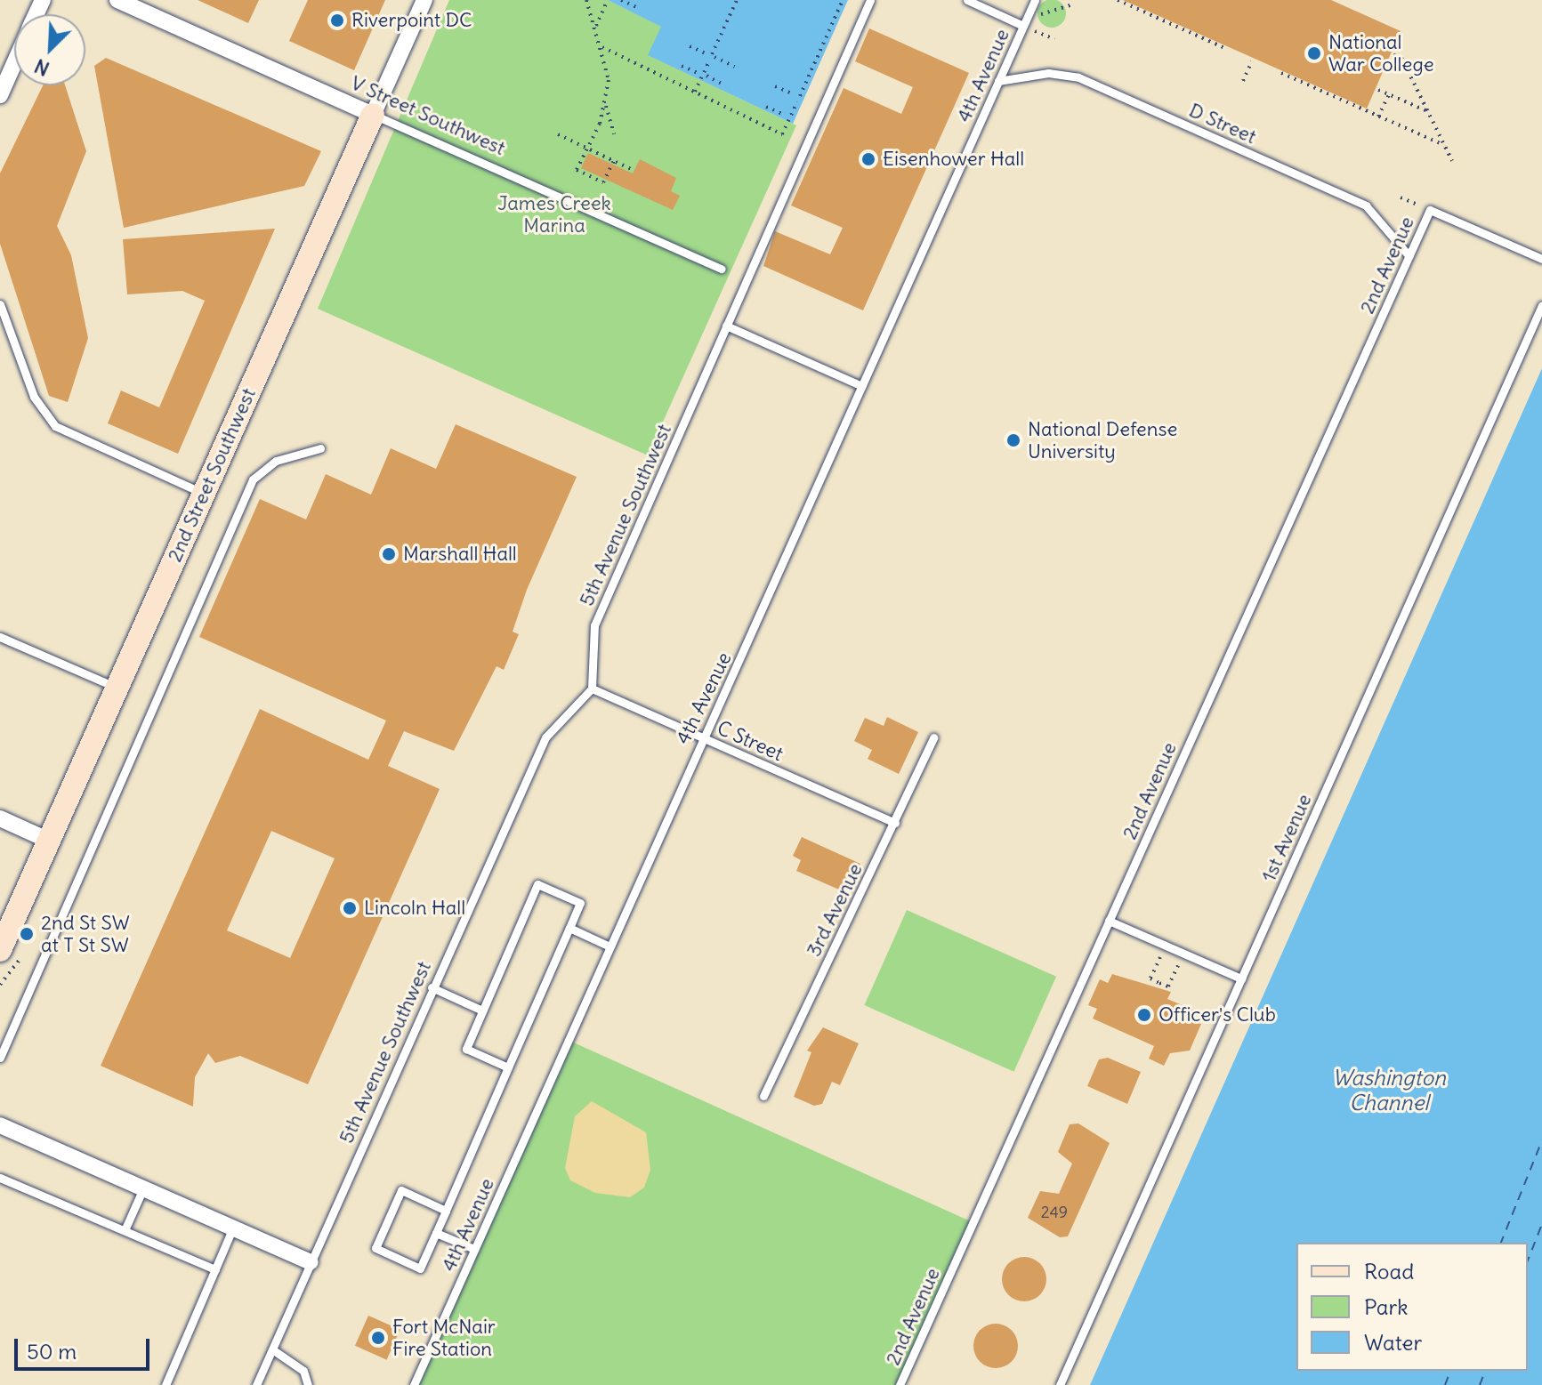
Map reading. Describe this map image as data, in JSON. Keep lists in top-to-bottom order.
{
  "streets": {
    "street": ["V Street Southwest", "2nd Street Southwest"],
    "lane": [
      "4th Avenue",
      "D Street",
      "2nd Avenue",
      "5th Avenue Southwest",
      "C Street",
      "1st Avenue",
      "3rd Avenue"
    ]
  },
  "crossings": [
    ["4th Avenue", "D Street"],
    ["4th Avenue", "C Street"],
    ["V Street Southwest", "2nd Street Southwest"],
    ["D Street", "2nd Avenue"],
    ["5th Avenue Southwest", "C Street"],
    ["C Street", "3rd Avenue"]
  ],
  "water": ["Washington Channel"],
  "parks": ["James Creek Marina"],
  "places": [
    "Riverpoint DC",
    "National War College",
    "Eisenhower Hall",
    "National Defense University",
    "Marshall Hall",
    "Lincoln Hall",
    "2nd St SW at T St SW",
    "Officer's Club",
    "Fort McNair Fire Station"
  ],
  "house_numbers": ["249"],
  "legend": ["Road", "Park", "Water"],
  "scale_bar": "50 m",
  "north": "bottom left"
}
